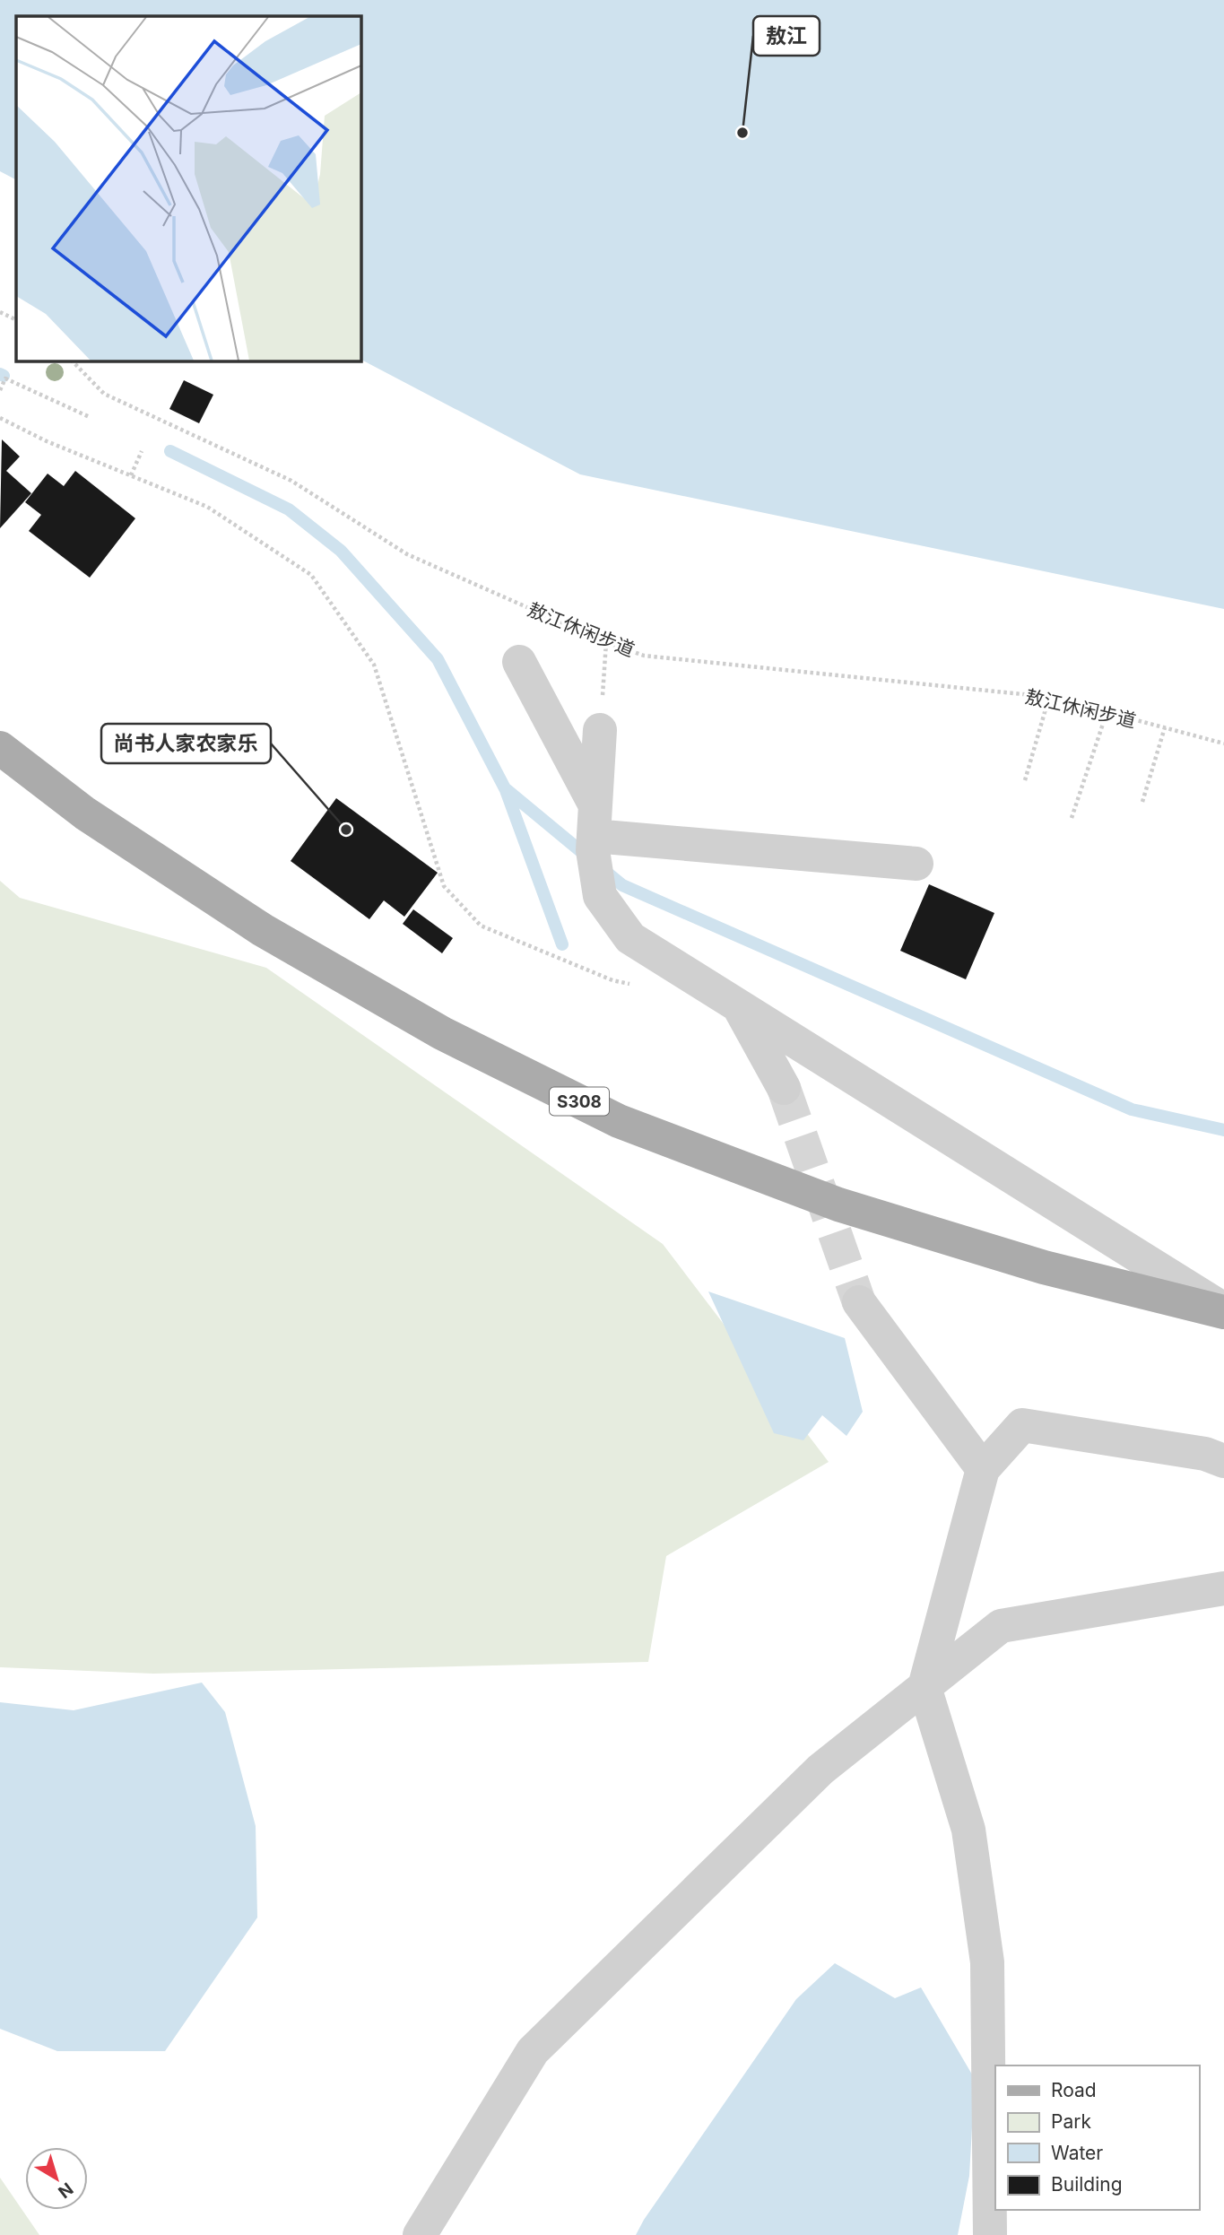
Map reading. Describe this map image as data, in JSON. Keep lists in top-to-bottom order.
{
  "streets": {
    "main road": ["S308"],
    "path": ["敖江休闲步道"]
  },
  "places": ["敖江", "尚书人家农家乐"],
  "legend": [
    "Road",
    "Park",
    "Water",
    "Building"
  ],
  "north": "bottom right"
}
